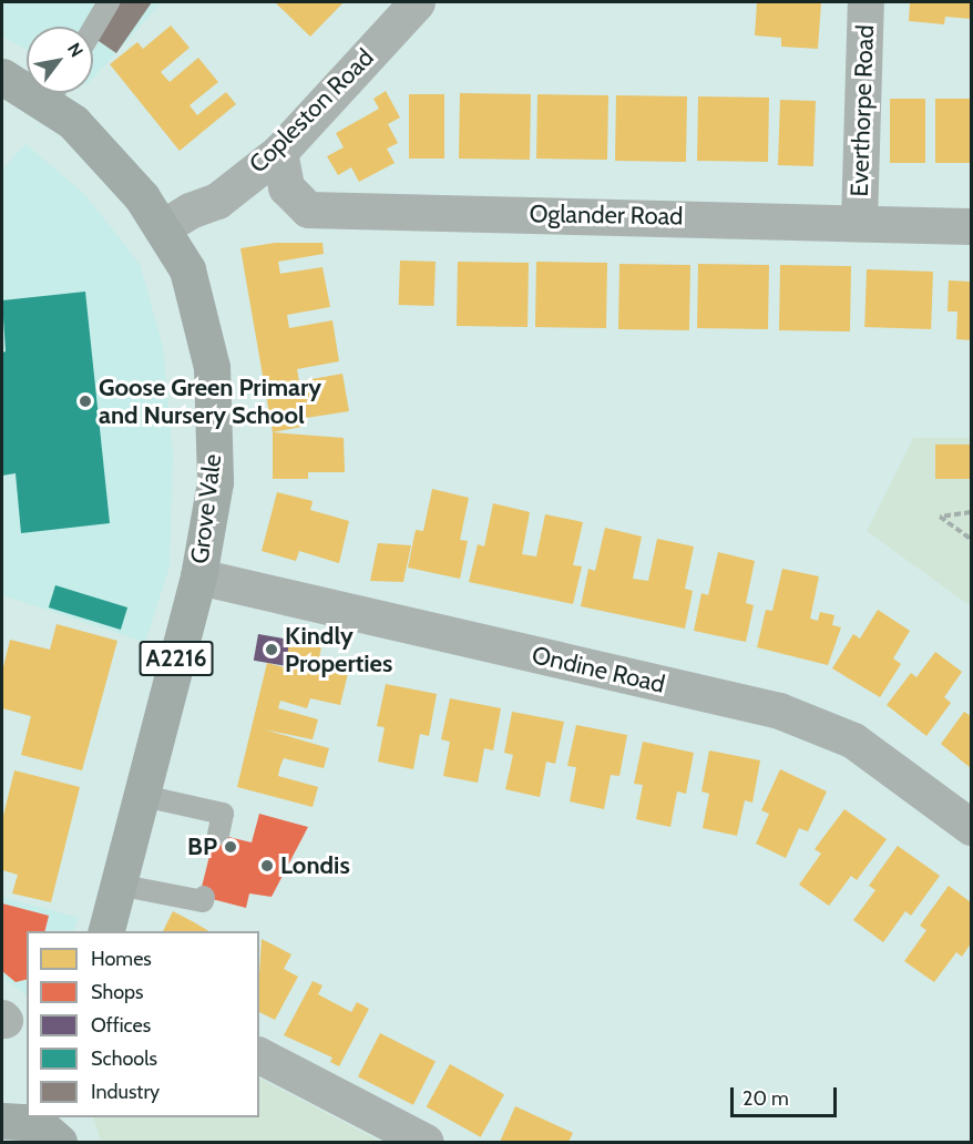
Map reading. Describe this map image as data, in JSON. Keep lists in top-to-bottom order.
{
  "streets": {
    "main road": ["Grove Vale", "A2216"],
    "street": [
      "Copleston Road",
      "Everthorpe Road",
      "Oglander Road",
      "Ondine Road"
    ]
  },
  "crossings": [
    ["Copleston Road", "Oglander Road"],
    ["Copleston Road", "Grove Vale"],
    ["Everthorpe Road", "Oglander Road"],
    ["Grove Vale", "Ondine Road"]
  ],
  "places": [
    "Goose Green Primary and Nursery School",
    "Kindly Properties",
    "BP",
    "Londis"
  ],
  "legend": [
    "Homes",
    "Shops",
    "Offices",
    "Schools",
    "Industry"
  ],
  "scale_bar": "20 m",
  "north": "top right"
}
